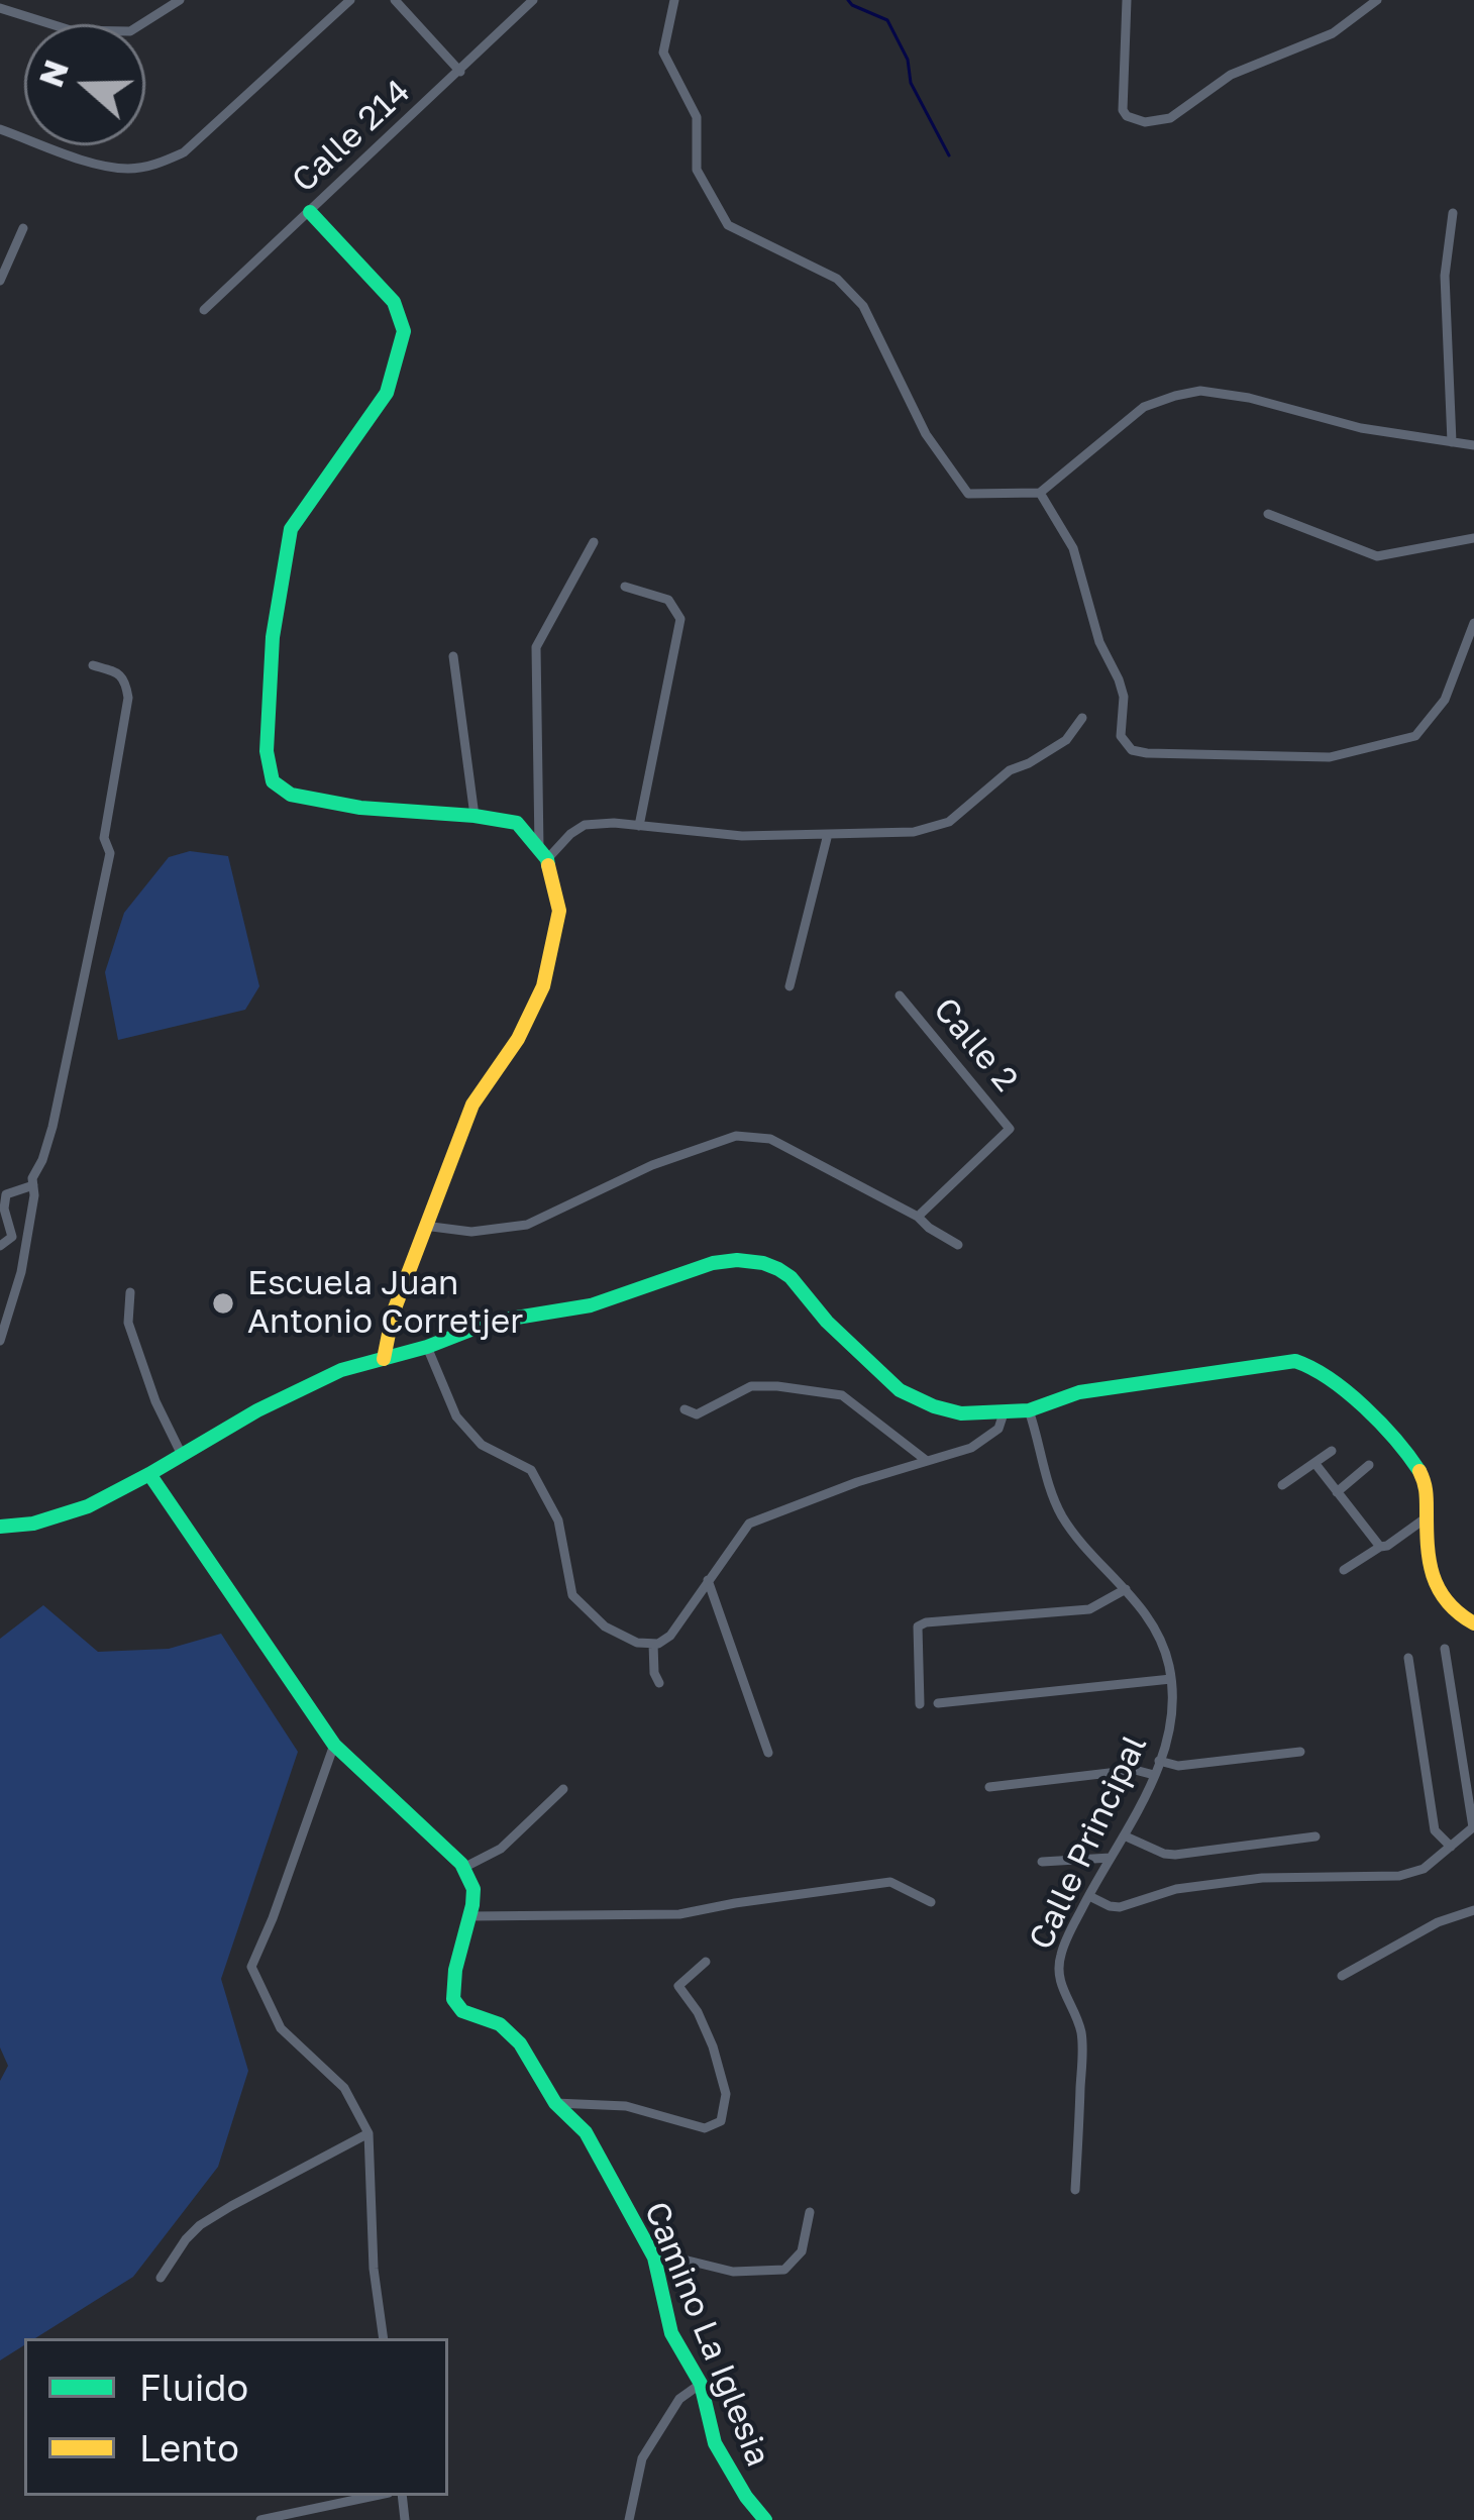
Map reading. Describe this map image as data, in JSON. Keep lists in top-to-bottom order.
{
  "streets": {
    "street": [
      "Calle 214",
      "Calle 2",
      "Calle Principal",
      "Camino La Iglesia"
    ]
  },
  "places": ["Escuela Juan Antonio Corretjer"],
  "legend": ["Fluido", "Lento"],
  "north": "left"
}
